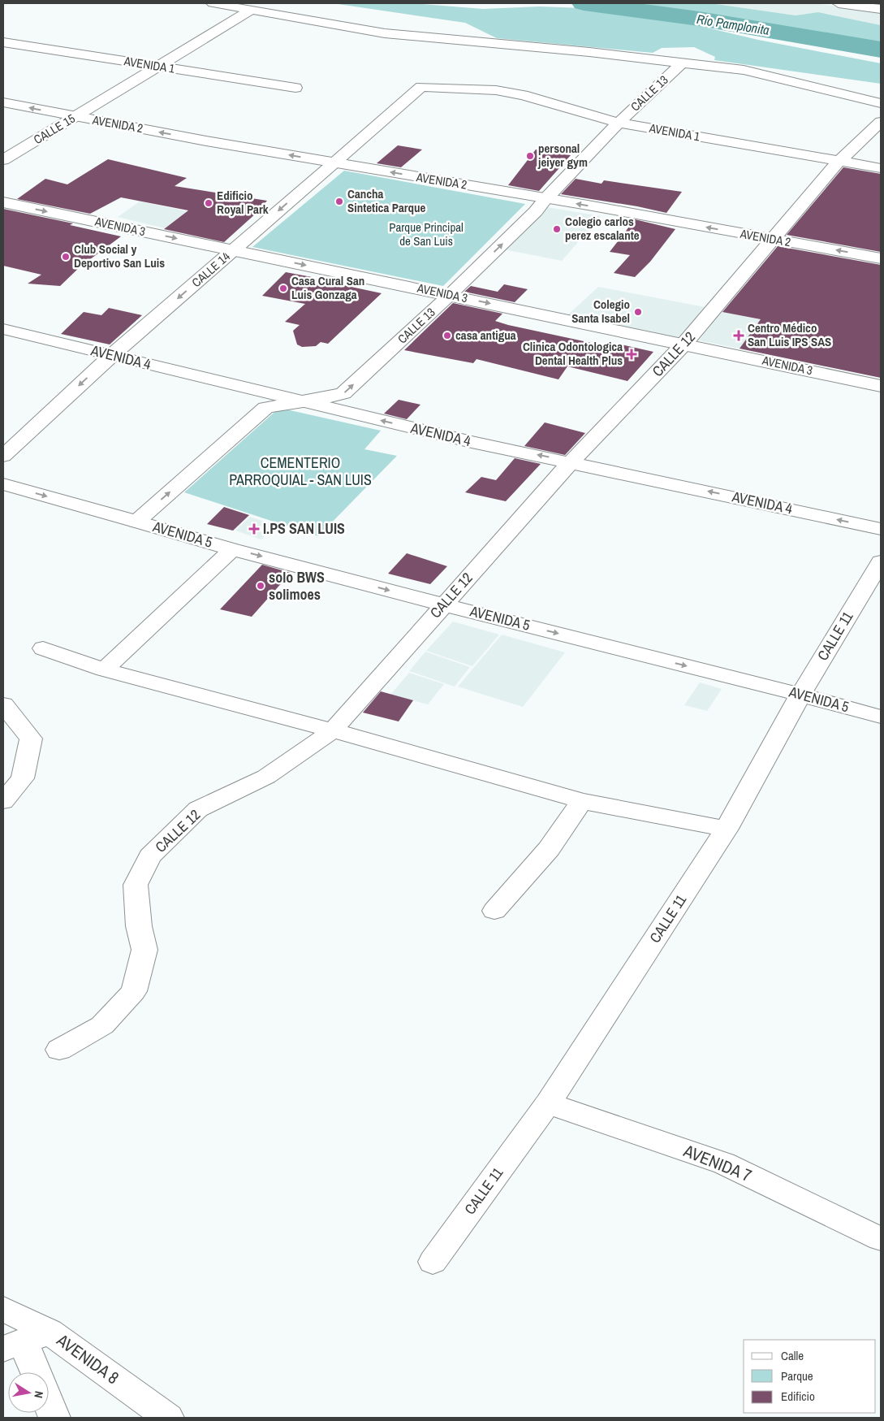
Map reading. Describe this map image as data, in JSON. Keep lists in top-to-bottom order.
{
  "streets": {
    "street": [
      "AVENIDA 1",
      "CALLE 13",
      "AVENIDA 2",
      "CALLE 15",
      "AVENIDA 3",
      "CALLE 14",
      "CALLE 12",
      "AVENIDA 4",
      "AVENIDA 5",
      "CALLE 11",
      "AVENIDA 7",
      "AVENIDA 8"
    ]
  },
  "crossings": [
    ["AVENIDA 1", "CALLE 13"],
    ["AVENIDA 1", "CALLE 15"],
    ["AVENIDA 1", "CALLE 14"],
    ["AVENIDA 1", "CALLE 12"],
    ["CALLE 13", "AVENIDA 2"],
    ["CALLE 13", "AVENIDA 3"],
    ["CALLE 13", "AVENIDA 4"],
    ["CALLE 13", "AVENIDA 5"],
    ["AVENIDA 2", "CALLE 15"],
    ["AVENIDA 2", "CALLE 14"],
    ["AVENIDA 2", "CALLE 12"],
    ["AVENIDA 3", "CALLE 14"],
    ["AVENIDA 3", "CALLE 12"],
    ["CALLE 14", "AVENIDA 4"],
    ["CALLE 12", "AVENIDA 4"],
    ["CALLE 12", "AVENIDA 5"],
    ["AVENIDA 5", "CALLE 11"],
    ["CALLE 11", "AVENIDA 7"]
  ],
  "one_way": [
    "CALLE 13",
    "AVENIDA 3",
    "CALLE 14",
    "AVENIDA 4"
  ],
  "water": ["Río Pamplonita"],
  "parks": ["Parque Principal de San Luis", "CEMENTERIO PARROQUIAL - SAN LUIS"],
  "places": {
    "other": [
      "personal jeiyer gym",
      "Cancha Sintetica Parque",
      "Edificio Royal Park",
      "Colegio carlos perez escalante",
      "Club Social y Deportivo San Luis",
      "Casa Cural San Luis Gonzaga",
      "Colegio Santa Isabel",
      "casa antigua",
      "solo BWS solimoes"
    ],
    "health": ["Centro Médico San Luis IPS SAS", "Clinica Odontologica Dental Health Plus", "I.PS SAN LUIS"]
  },
  "legend": ["Calle", "Parque", "Edificio"],
  "north": "right"
}
